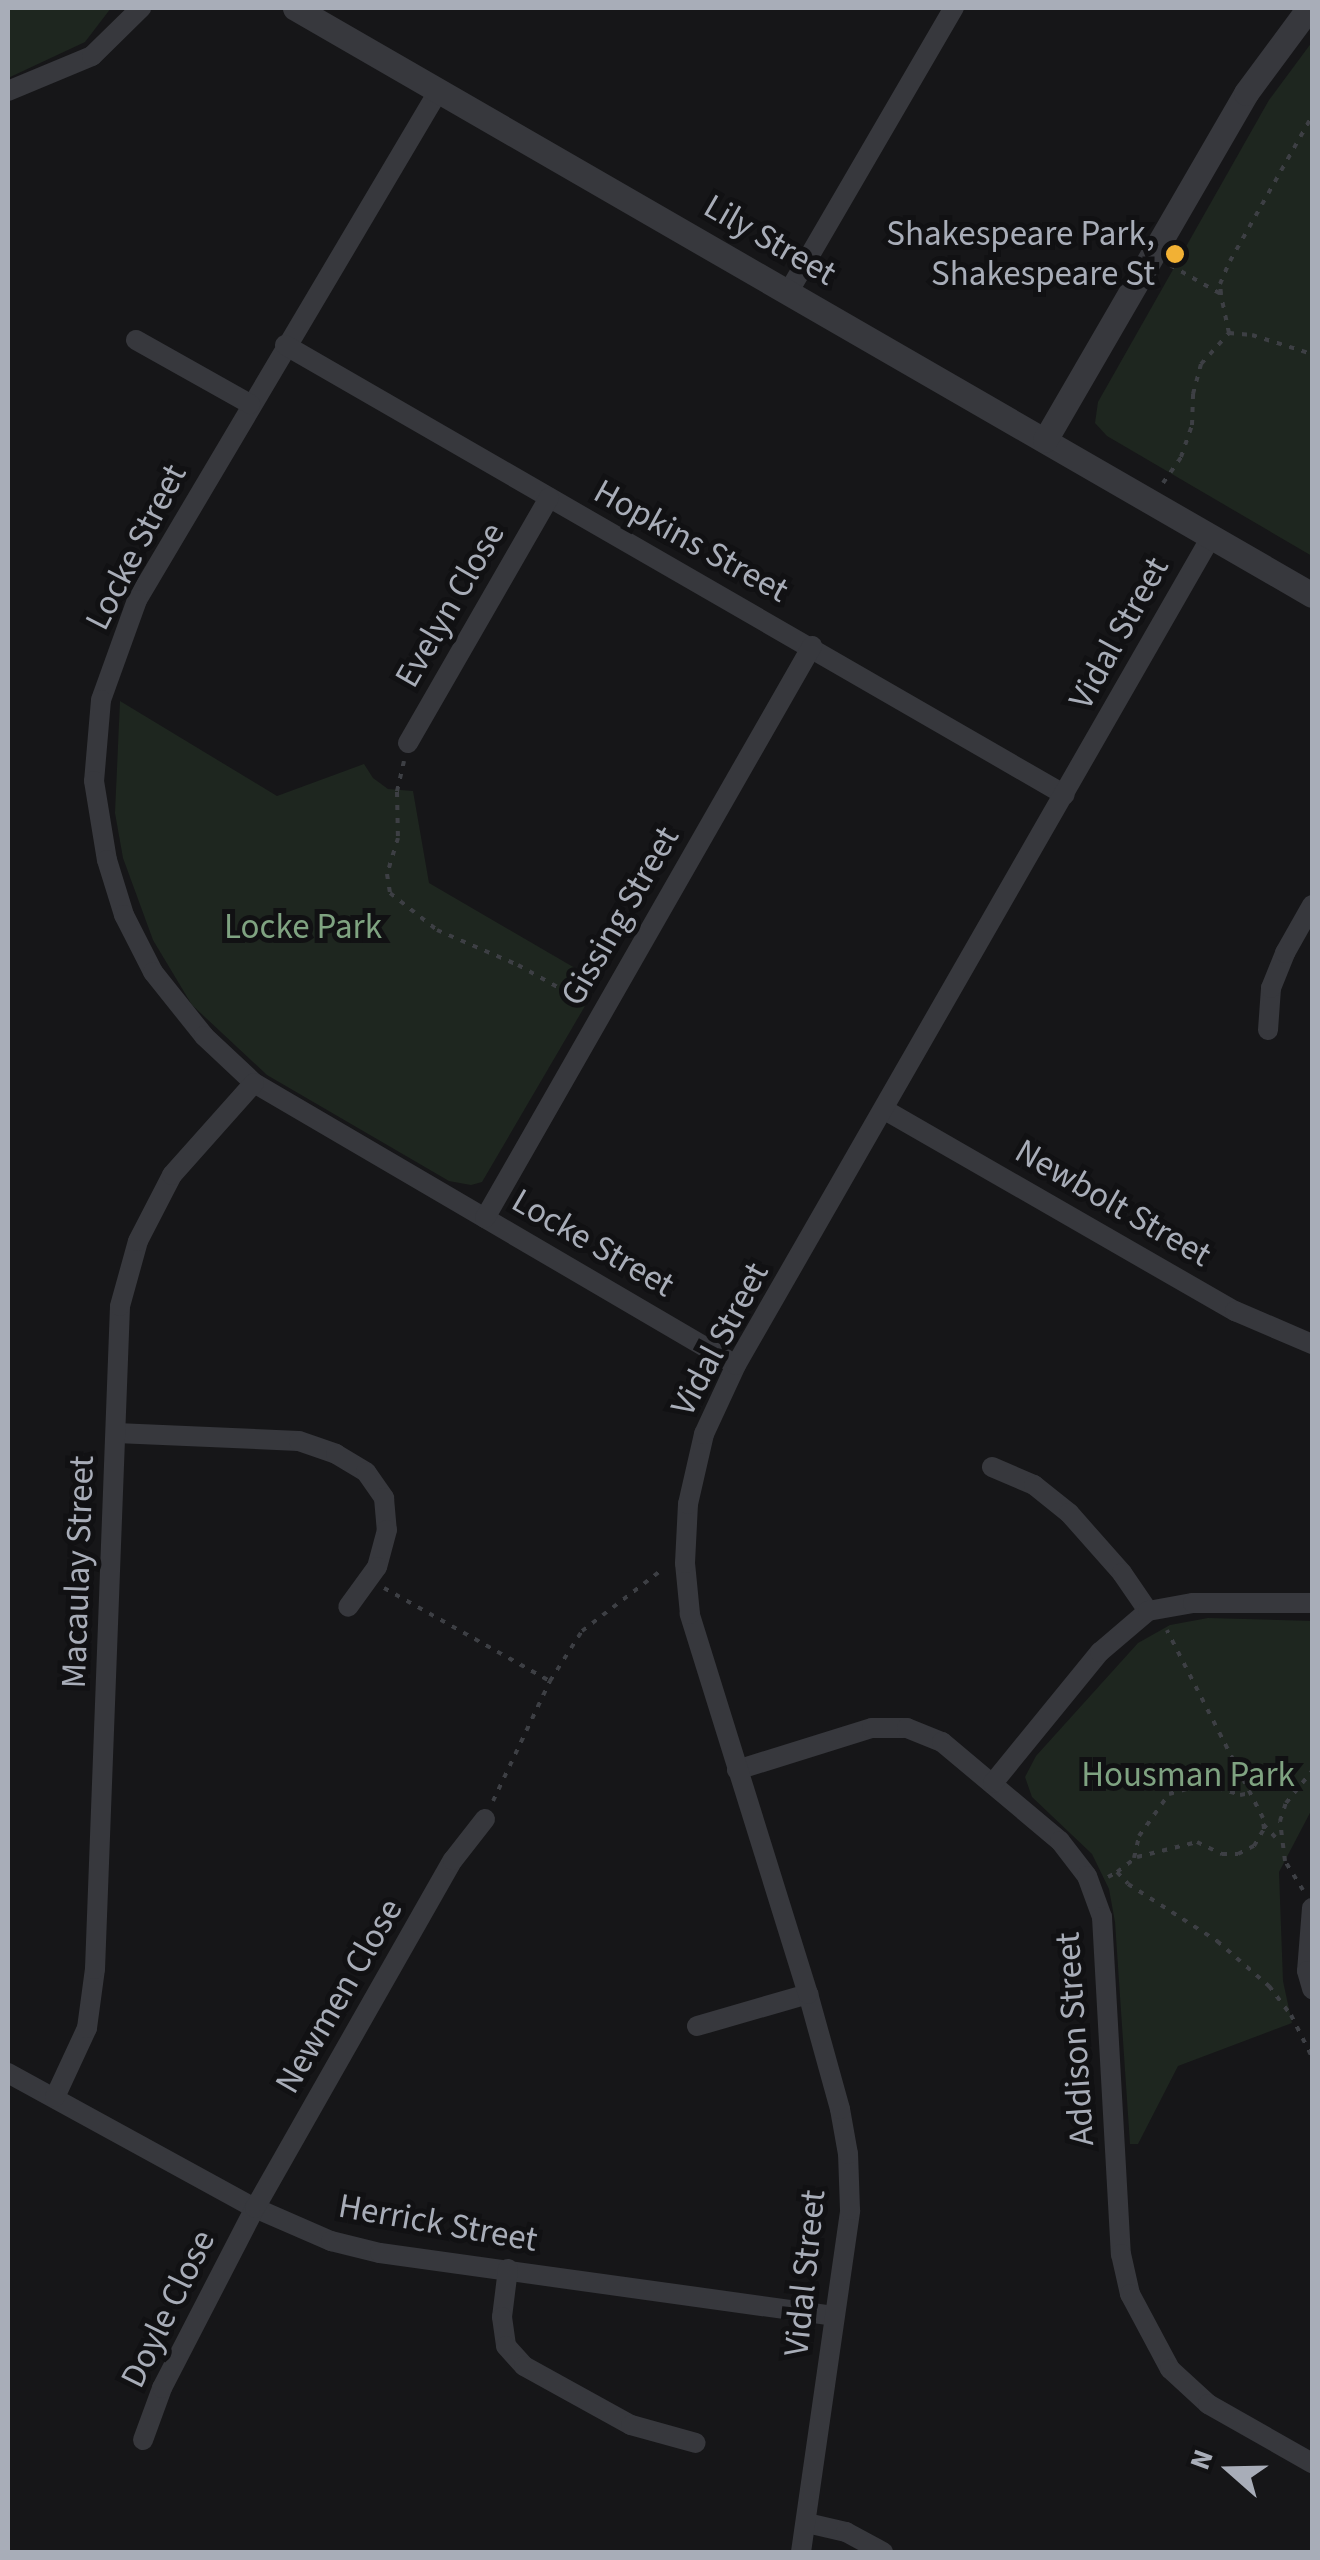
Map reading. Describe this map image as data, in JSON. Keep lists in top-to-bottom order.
{
  "streets": {
    "street": [
      "Lily Street",
      "Hopkins Street",
      "Locke Street",
      "Evelyn Close",
      "Vidal Street",
      "Gissing Street",
      "Newbolt Street",
      "Macaulay Street",
      "Newmen Close",
      "Addison Street",
      "Herrick Street",
      "Doyle Close"
    ]
  },
  "crossings": [
    ["Lily Street", "Locke Street"],
    ["Lily Street", "Vidal Street"],
    ["Hopkins Street", "Locke Street"],
    ["Hopkins Street", "Evelyn Close"],
    ["Hopkins Street", "Vidal Street"],
    ["Hopkins Street", "Gissing Street"],
    ["Locke Street", "Vidal Street"],
    ["Locke Street", "Gissing Street"],
    ["Locke Street", "Macaulay Street"],
    ["Vidal Street", "Newbolt Street"],
    ["Vidal Street", "Addison Street"],
    ["Vidal Street", "Herrick Street"],
    ["Macaulay Street", "Herrick Street"],
    ["Newmen Close", "Herrick Street"],
    ["Newmen Close", "Doyle Close"],
    ["Herrick Street", "Doyle Close"]
  ],
  "parks": ["Locke Park", "Housman Park"],
  "places": ["Shakespeare Park, Shakespeare St"],
  "north": "left"
}
